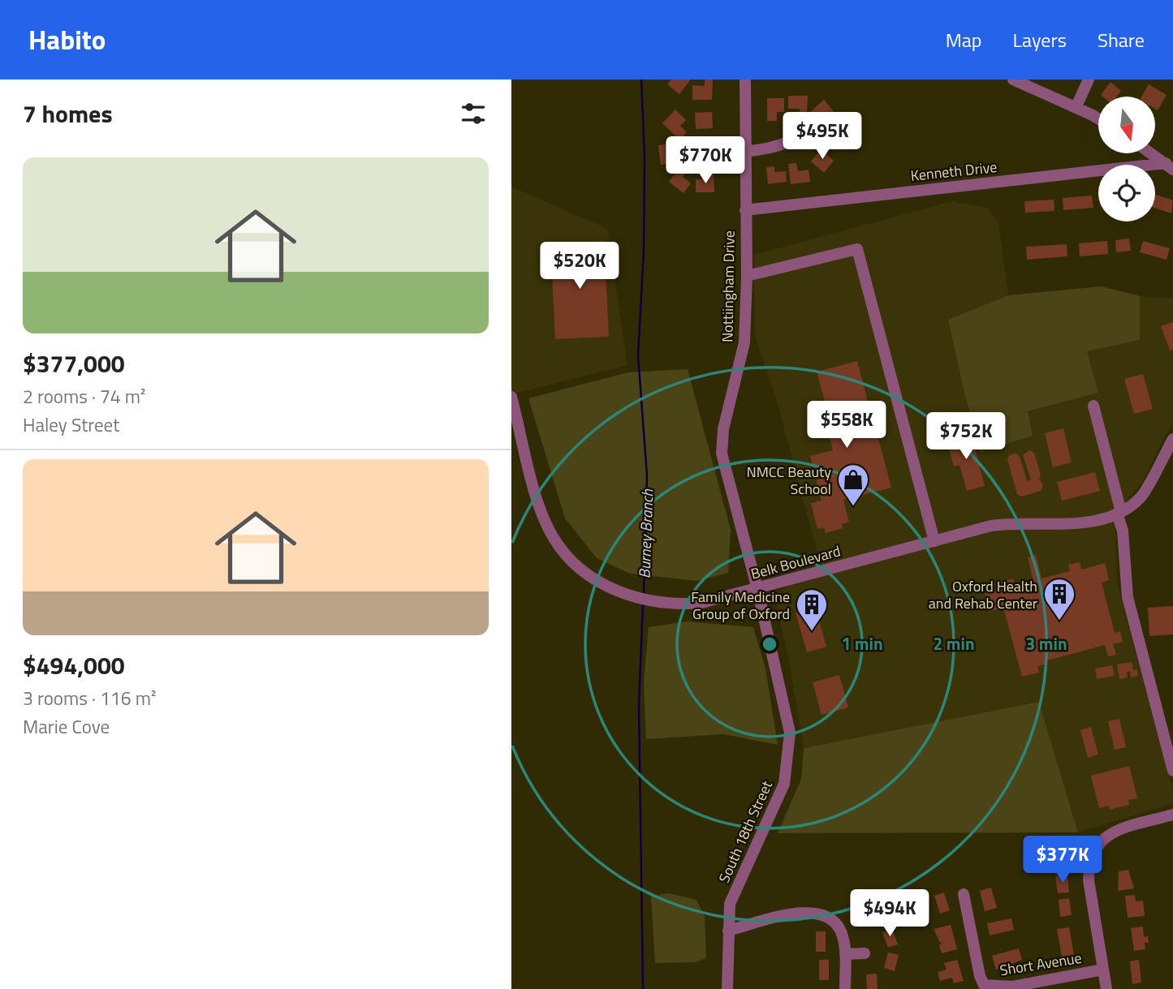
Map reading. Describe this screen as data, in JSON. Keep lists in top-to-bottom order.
{
  "streets": {
    "street": [
      "Kenneth Drive",
      "Nottiingham Drive",
      "Belk Boulevard",
      "South 18th Street",
      "Short Avenue"
    ]
  },
  "crossings": [
    ["Kenneth Drive", "Nottiingham Drive"],
    ["Nottiingham Drive", "Belk Boulevard"],
    ["Nottiingham Drive", "South 18th Street"],
    ["Belk Boulevard", "South 18th Street"]
  ],
  "water": ["Burney Branch"],
  "places": {
    "shop": ["NMCC Beauty School"],
    "building": ["Oxford Health and Rehab Center", "Family Medicine Group of Oxford"]
  },
  "north": "bottom",
  "page": {
    "header": "Habito",
    "nav": ["Map", "Layers", "Share"],
    "heading": "7 homes",
    "price": [
      "$495K",
      "$770K",
      "$520K",
      "$558K",
      "$752K",
      "$377K",
      "$494K"
    ],
    "list": [
      {
        "name": "$377,000",
        "note": "2 rooms · 74 m² · Haley Street"
      },
      {
        "name": "$494,000",
        "note": "3 rooms · 116 m² · Marie Cove"
      }
    ]
  },
  "rings": ["1 min", "2 min", "3 min"]
}
